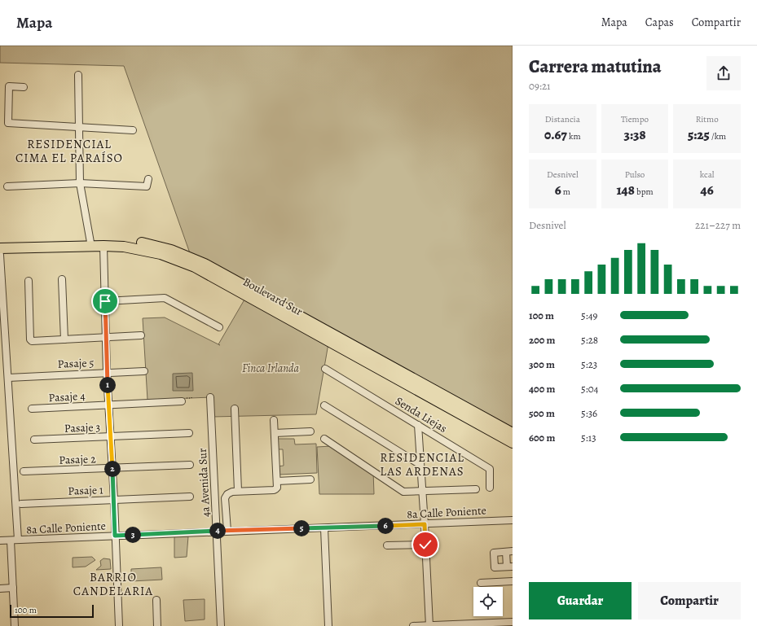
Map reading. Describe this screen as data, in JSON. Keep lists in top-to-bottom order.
{
  "streets": {
    "highway": ["Boulevard Sur"],
    "street": [
      "Pasaje 5",
      "Pasaje 4",
      "Senda Liejas",
      "Pasaje 3",
      "Pasaje 2",
      "4a Avenida Sur",
      "Pasaje 1",
      "8a Calle Poniente"
    ]
  },
  "crossings": [
    ["4a Avenida Sur", "8a Calle Poniente"]
  ],
  "districts": ["RESIDENCIAL CIMA EL PARAÍSO", "RESIDENCIAL LAS ARDENAS", "BARRIO CANDELARIA"],
  "parks": ["Finca Irlanda"],
  "scale_bar": "100 m",
  "page": {
    "header": "Mapa",
    "nav": ["Mapa", "Capas", "Compartir"],
    "heading": ["Carrera matutina", "09:21"],
    "stats": [
      ["Distancia", "0.67 km"],
      ["Tiempo", "3:38"],
      ["Ritmo", "5:25 /km"],
      ["Desnivel", "6 m"],
      ["Pulso", "148 bpm"],
      ["kcal", "46"]
    ],
    "chart": ["Desnivel", "221–227 m"],
    "list": [
      {
        "name": "100 m",
        "note": "5:49"
      },
      {
        "name": "200 m",
        "note": "5:28"
      },
      {
        "name": "300 m",
        "note": "5:23"
      },
      {
        "name": "400 m",
        "note": "5:04"
      },
      {
        "name": "500 m",
        "note": "5:36"
      },
      {
        "name": "600 m",
        "note": "5:13"
      }
    ],
    "pins": [
      "1",
      "2",
      "6",
      "5",
      "4",
      "3"
    ],
    "buttons": ["Guardar", "Compartir"],
    "scale": "100 m"
  }
}
